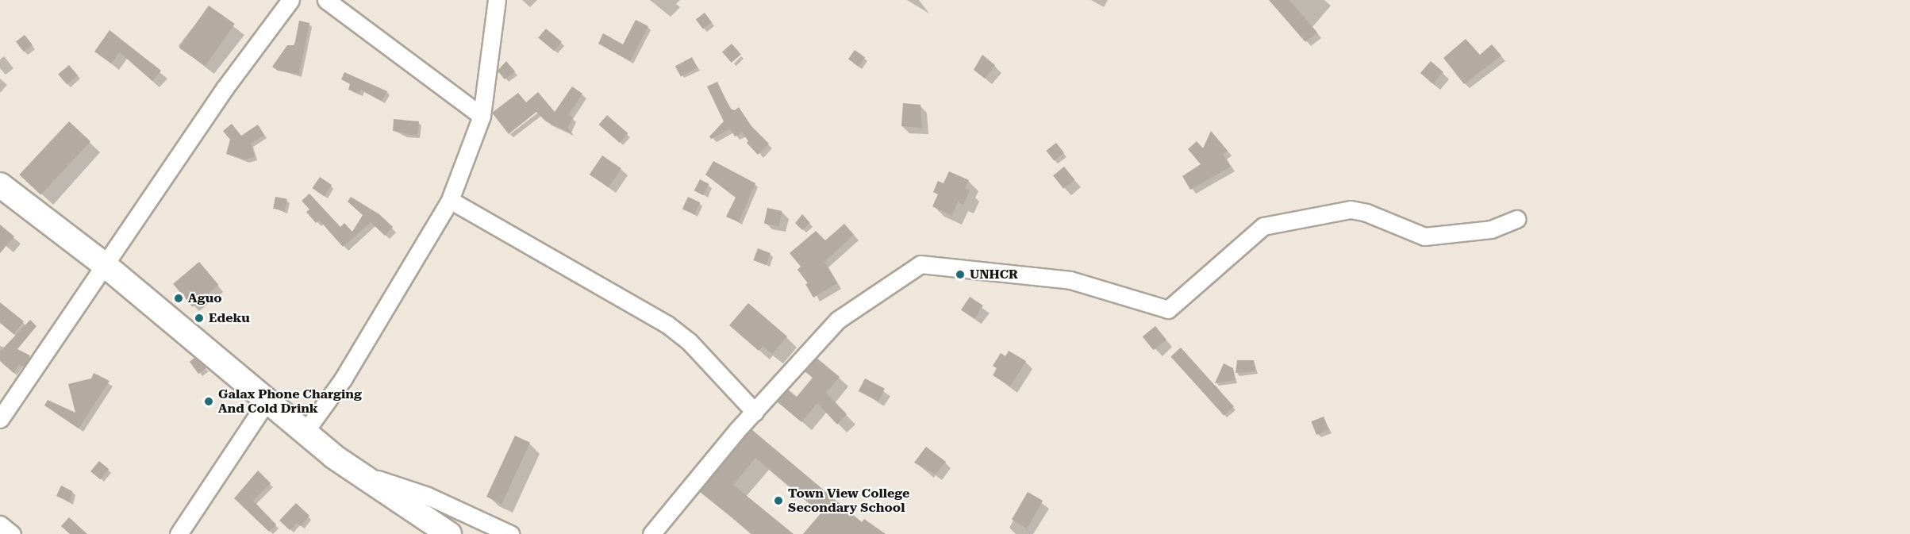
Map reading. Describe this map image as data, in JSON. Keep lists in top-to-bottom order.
{
  "places": [
    "UNHCR",
    "Aguo",
    "Edeku",
    "Galax Phone Charging And Cold Drink",
    "Town View College Secondary School"
  ]
}
